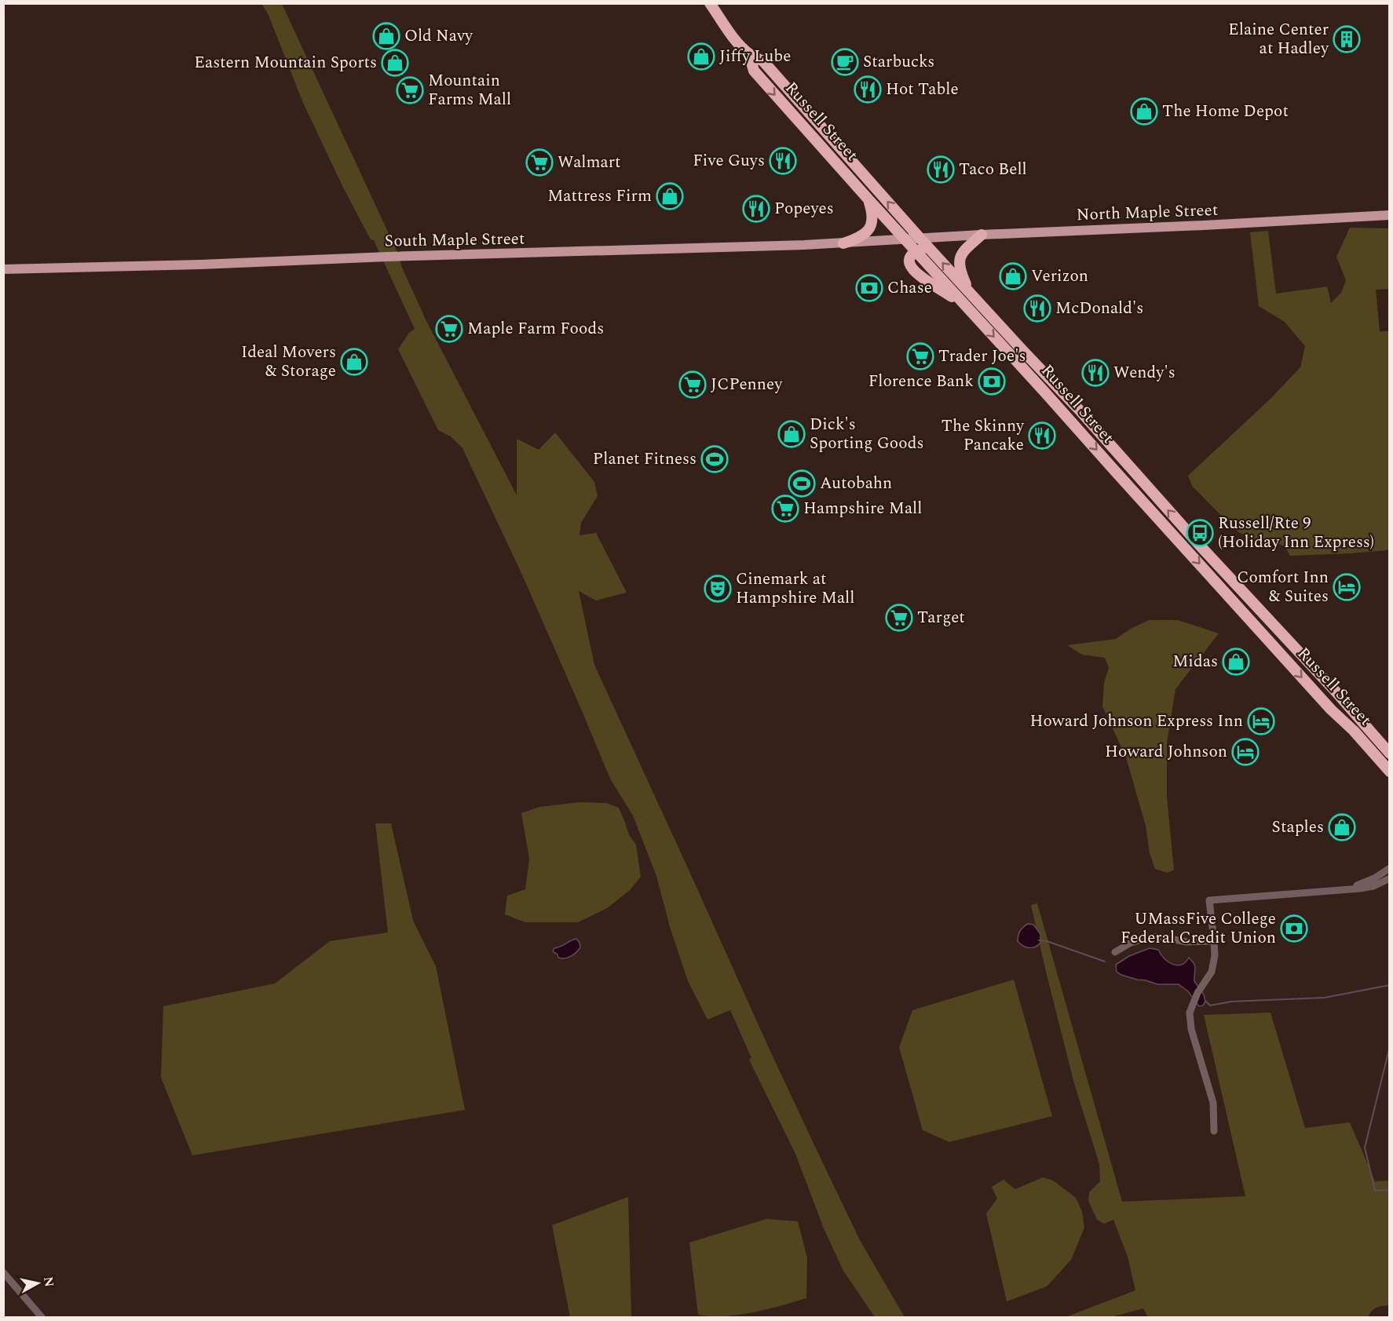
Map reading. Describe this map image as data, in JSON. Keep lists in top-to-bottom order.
{
  "streets": {
    "highway": ["Russell Street"],
    "main road": ["North Maple Street", "South Maple Street"]
  },
  "crossings": [
    ["Russell Street", "North Maple Street"],
    ["Russell Street", "South Maple Street"],
    ["North Maple Street", "South Maple Street"]
  ],
  "places": {
    "shop": [
      "Old Navy",
      "Jiffy Lube",
      "Eastern Mountain Sports",
      "The Home Depot",
      "Mattress Firm",
      "Verizon",
      "Ideal Movers & Storage",
      "Dick's Sporting Goods",
      "Midas",
      "Staples"
    ],
    "building": ["Elaine Center at Hadley"],
    "cafe": ["Starbucks"],
    "restaurant": [
      "Hot Table",
      "Five Guys",
      "Taco Bell",
      "Popeyes",
      "McDonald's",
      "Wendy's",
      "The Skinny Pancake"
    ],
    "supermarket": [
      "Mountain Farms Mall",
      "Walmart",
      "Maple Farm Foods",
      "Trader Joe's",
      "JCPenney",
      "Hampshire Mall",
      "Target"
    ],
    "bank": ["Chase", "Florence Bank", "UMassFive College Federal Credit Union"],
    "sports": ["Planet Fitness", "Autobahn"],
    "bus stop": ["Russell/Rte 9 (Holiday Inn Express)"],
    "hotel": ["Comfort Inn & Suites", "Howard Johnson Express Inn", "Howard Johnson"],
    "theatre": ["Cinemark at Hampshire Mall"]
  },
  "north": "right"
}
